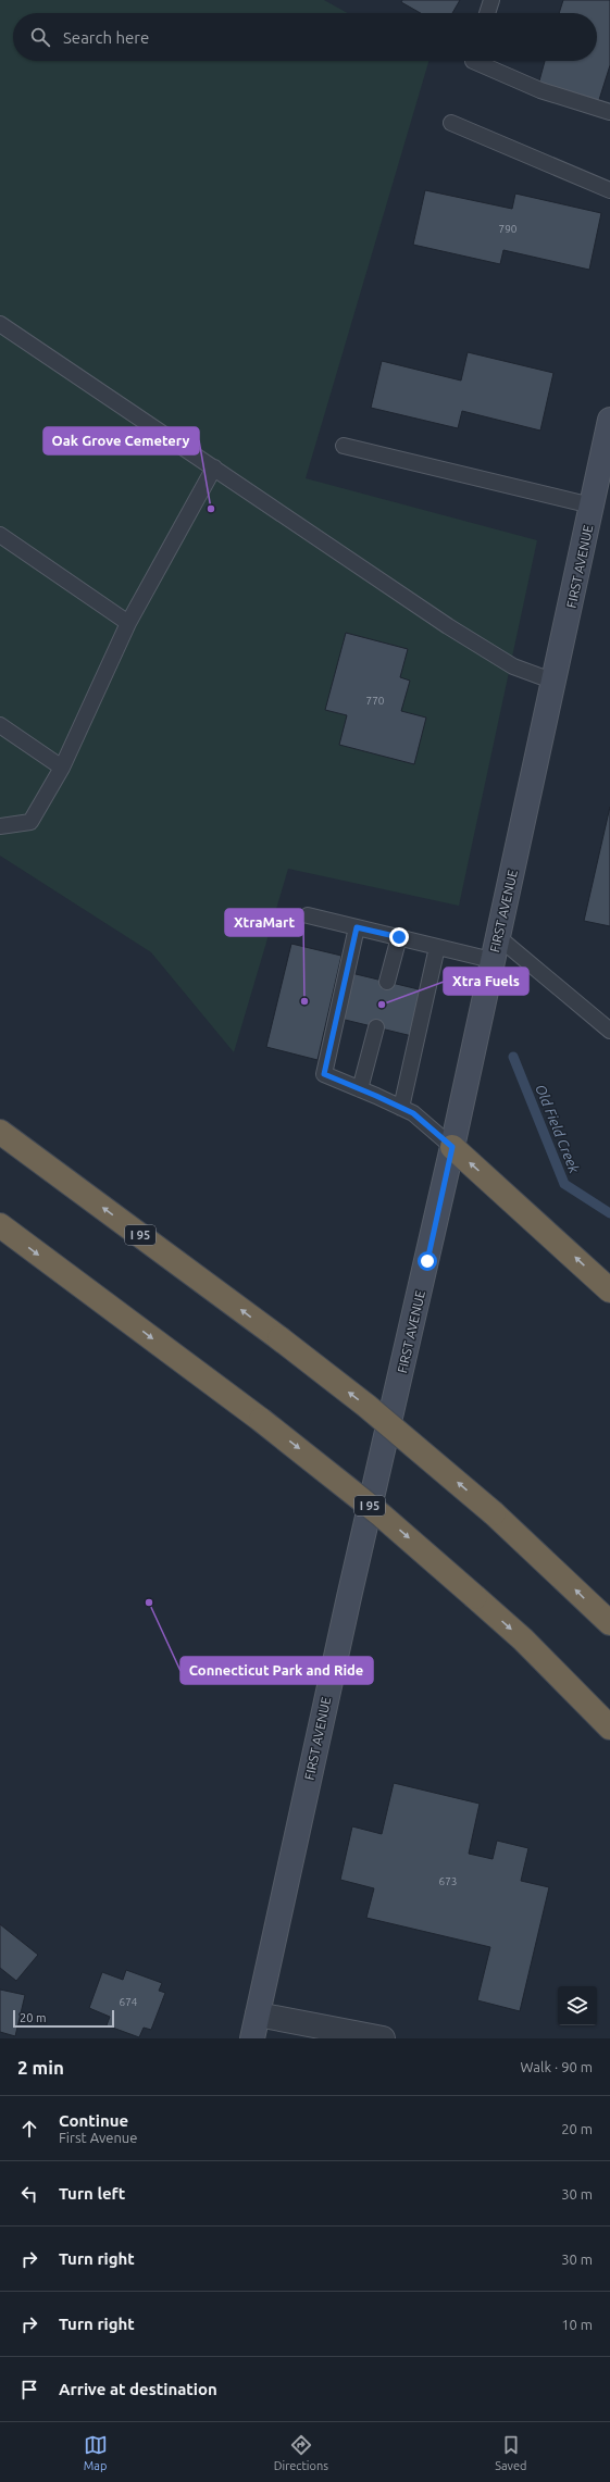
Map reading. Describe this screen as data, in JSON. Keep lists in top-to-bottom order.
{
  "streets": {
    "highway": ["I 95"],
    "main road": ["FIRST AVENUE"]
  },
  "water": ["Old Field Creek"],
  "places": [
    "Oak Grove Cemetery",
    "XtraMart",
    "Xtra Fuels",
    "Connecticut Park and Ride"
  ],
  "house_numbers": [
    "790",
    "770",
    "673",
    "674"
  ],
  "scale_bar": "20 m",
  "page": {
    "search": "Search here",
    "scale": "20 m",
    "heading": ["2 min", "Walk · 90 m"],
    "list": [
      ["Continue", "First Avenue", "20 m"],
      ["Turn left", "30 m"],
      ["Turn right", "30 m"],
      ["Turn right", "10 m"],
      "Arrive at destination"
    ],
    "nav": ["Map", "Directions", "Saved"]
  }
}
